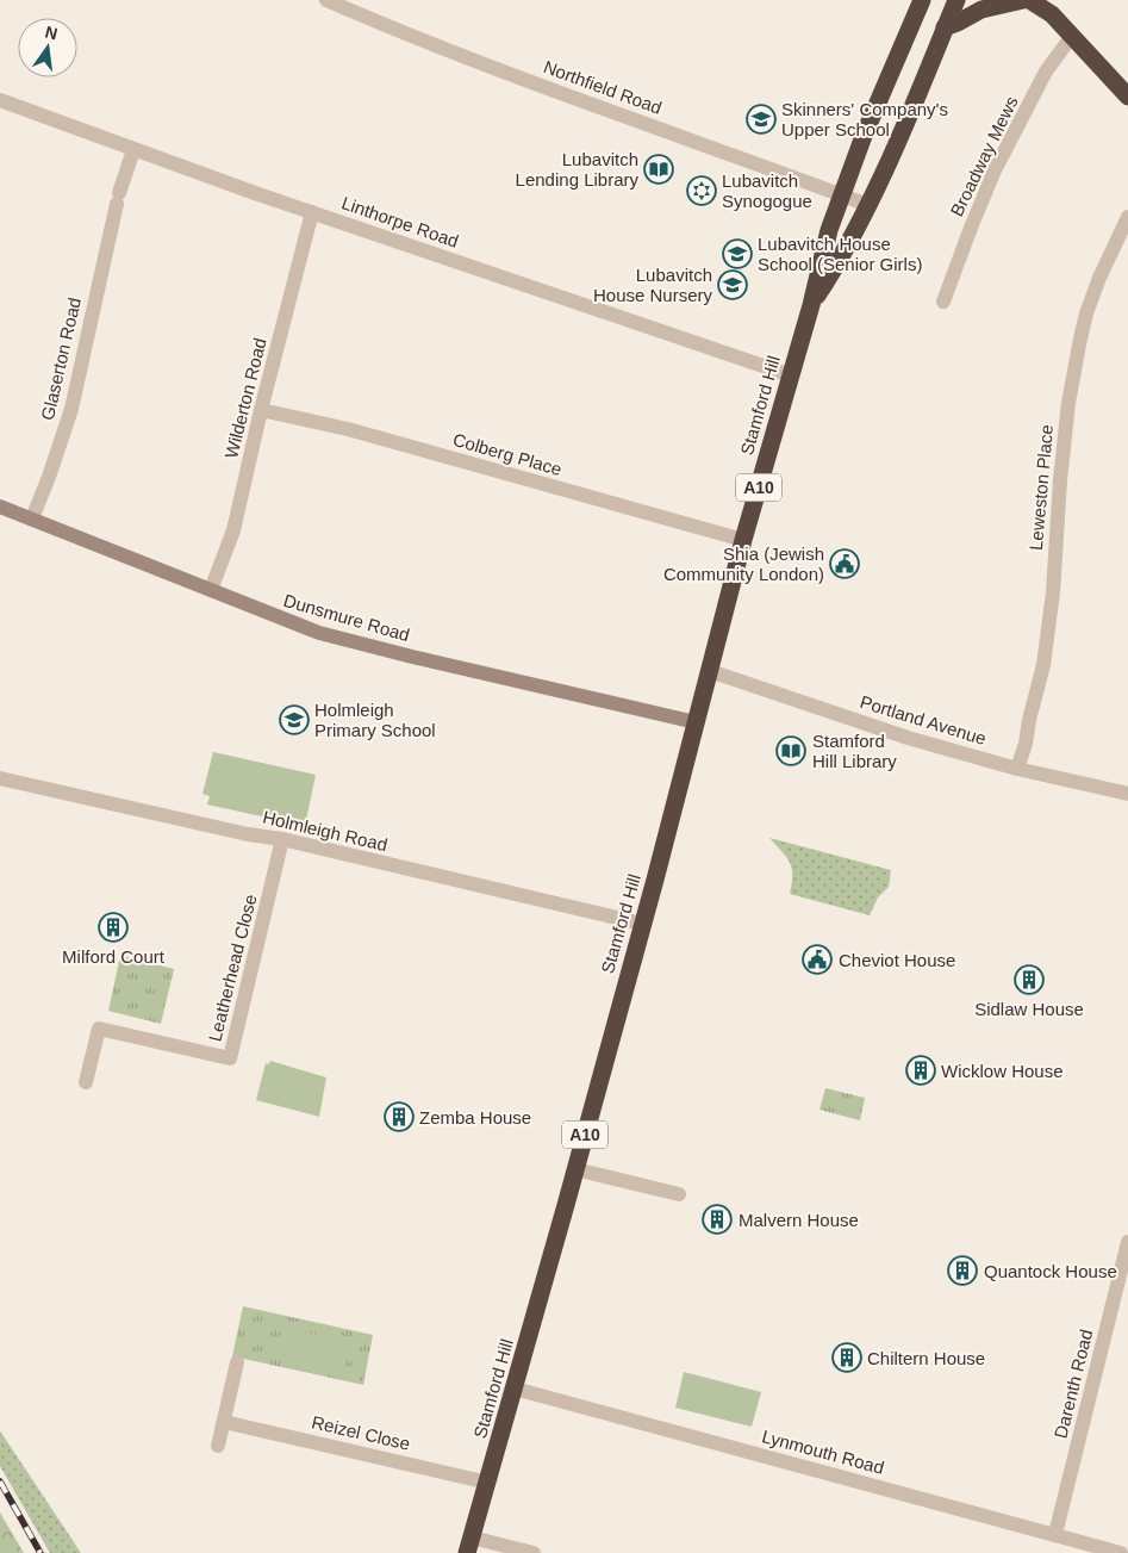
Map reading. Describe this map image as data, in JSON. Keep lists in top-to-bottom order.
{
  "streets": {
    "highway": ["Stamford Hill", "A10"],
    "street": [
      "Northfield Road",
      "Broadway Mews",
      "Linthorpe Road",
      "Glaserton Road",
      "Wilderton Road",
      "Colberg Place",
      "Leweston Place",
      "Dunsmure Road",
      "Portland Avenue",
      "Holmleigh Road",
      "Leatherhead Close",
      "Darenth Road",
      "Reizel Close",
      "Lynmouth Road"
    ]
  },
  "crossings": [
    ["Northfield Road", "Stamford Hill"],
    ["Linthorpe Road", "Glaserton Road"],
    ["Linthorpe Road", "Wilderton Road"],
    ["Linthorpe Road", "Stamford Hill"],
    ["Glaserton Road", "Dunsmure Road"],
    ["Wilderton Road", "Colberg Place"],
    ["Wilderton Road", "Dunsmure Road"],
    ["Stamford Hill", "Colberg Place"],
    ["Stamford Hill", "Dunsmure Road"],
    ["Stamford Hill", "Portland Avenue"],
    ["Stamford Hill", "Holmleigh Road"],
    ["Stamford Hill", "Reizel Close"],
    ["Stamford Hill", "Lynmouth Road"],
    ["Leweston Place", "Portland Avenue"],
    ["Holmleigh Road", "Leatherhead Close"],
    ["Darenth Road", "Lynmouth Road"]
  ],
  "places": {
    "school or university": [
      "Skinners' Company's Upper School",
      "Lubavitch House School (Senior Girls)",
      "Lubavitch House Nursery",
      "Holmleigh Primary School"
    ],
    "library": ["Lubavitch Lending Library", "Stamford Hill Library"],
    "synagogue": ["Lubavitch Synogogue"],
    "public building": ["Shia (Jewish Community London)", "Cheviot House"],
    "building": [
      "Milford Court",
      "Sidlaw House",
      "Wicklow House",
      "Zemba House",
      "Malvern House",
      "Quantock House",
      "Chiltern House"
    ]
  },
  "north": "top"
}
